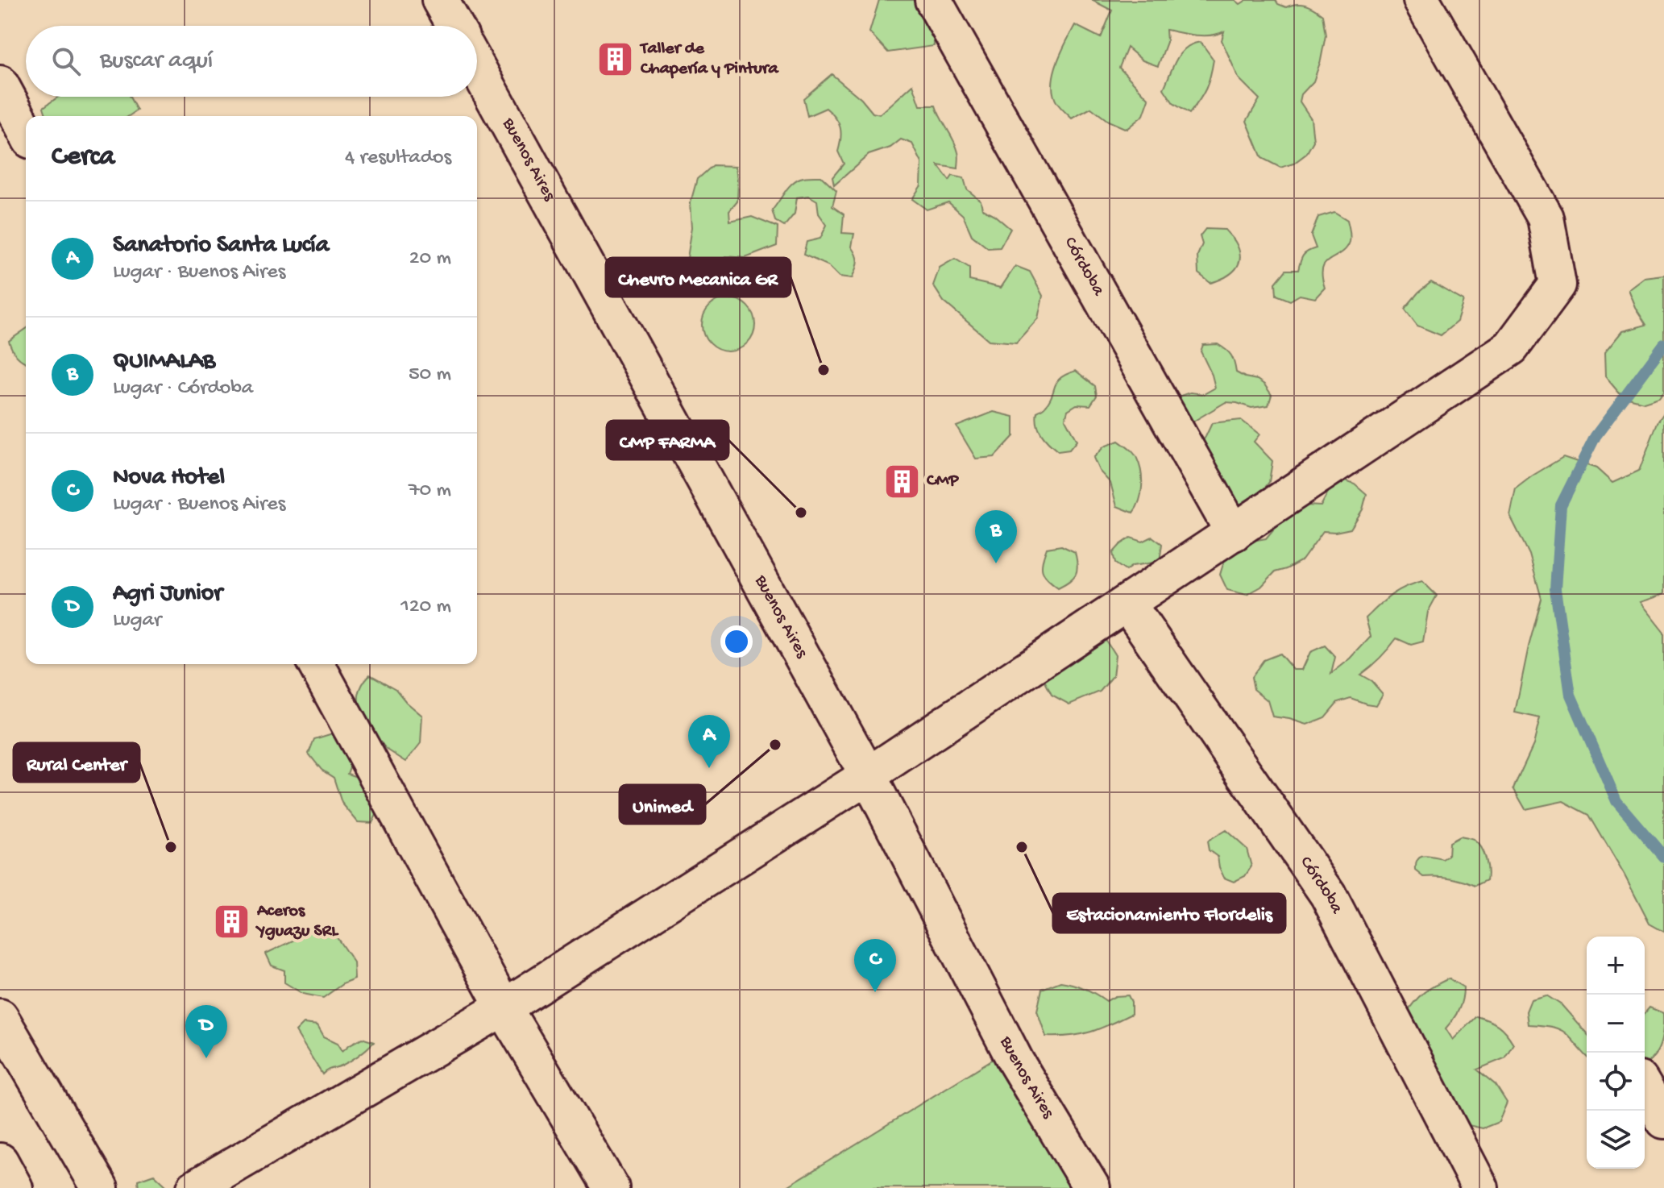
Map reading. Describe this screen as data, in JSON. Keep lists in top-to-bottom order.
{
  "streets": {
    "main road": ["Buenos Aires", "Córdoba"]
  },
  "places": {
    "building": ["Taller de Chapería y Pintura", "CMP", "Aceros Yguazu SRL"],
    "other": [
      "Chevro Mecanica GR",
      "CMP FARMA",
      "Unimed",
      "Rural Center",
      "Estacionamiento Flordelis"
    ]
  },
  "page": {
    "search": "Buscar aquí",
    "heading": ["Cerca", "4 resultados"],
    "list": [
      {
        "mark": "A",
        "name": "Sanatorio Santa Lucía",
        "note": "Lugar · Buenos Aires",
        "value": "20 m"
      },
      {
        "mark": "B",
        "name": "QUIMALAB",
        "note": "Lugar · Córdoba",
        "value": "50 m"
      },
      {
        "mark": "C",
        "name": "Nova Hotel",
        "note": "Lugar · Buenos Aires",
        "value": "70 m"
      },
      {
        "mark": "D",
        "name": "Agri Junior",
        "note": "Lugar",
        "value": "120 m"
      }
    ],
    "pins": [
      "B",
      "A",
      "C",
      "D"
    ],
    "map_buttons": ["+", "−"]
  }
}
